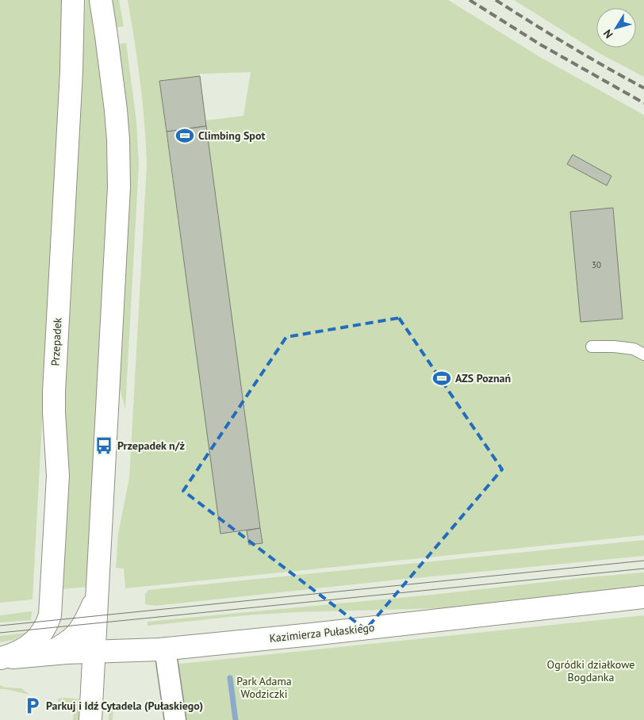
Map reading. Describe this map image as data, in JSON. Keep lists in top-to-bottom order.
{
  "streets": {
    "street": ["Przepadek", "Kazimierza Pułaskiego"]
  },
  "crossings": [
    ["Przepadek", "Kazimierza Pułaskiego"]
  ],
  "parks": ["Ogródki działkowe Bogdanka", "Park Adama Wodziczki"],
  "places": {
    "sports": ["Climbing Spot", "AZS Poznań"],
    "bus stop": ["Przepadek n/ż"],
    "parking": ["Parkuj i Idź Cytadela (Pułaskiego)"]
  },
  "house_numbers": ["30"],
  "north": "bottom left"
}
